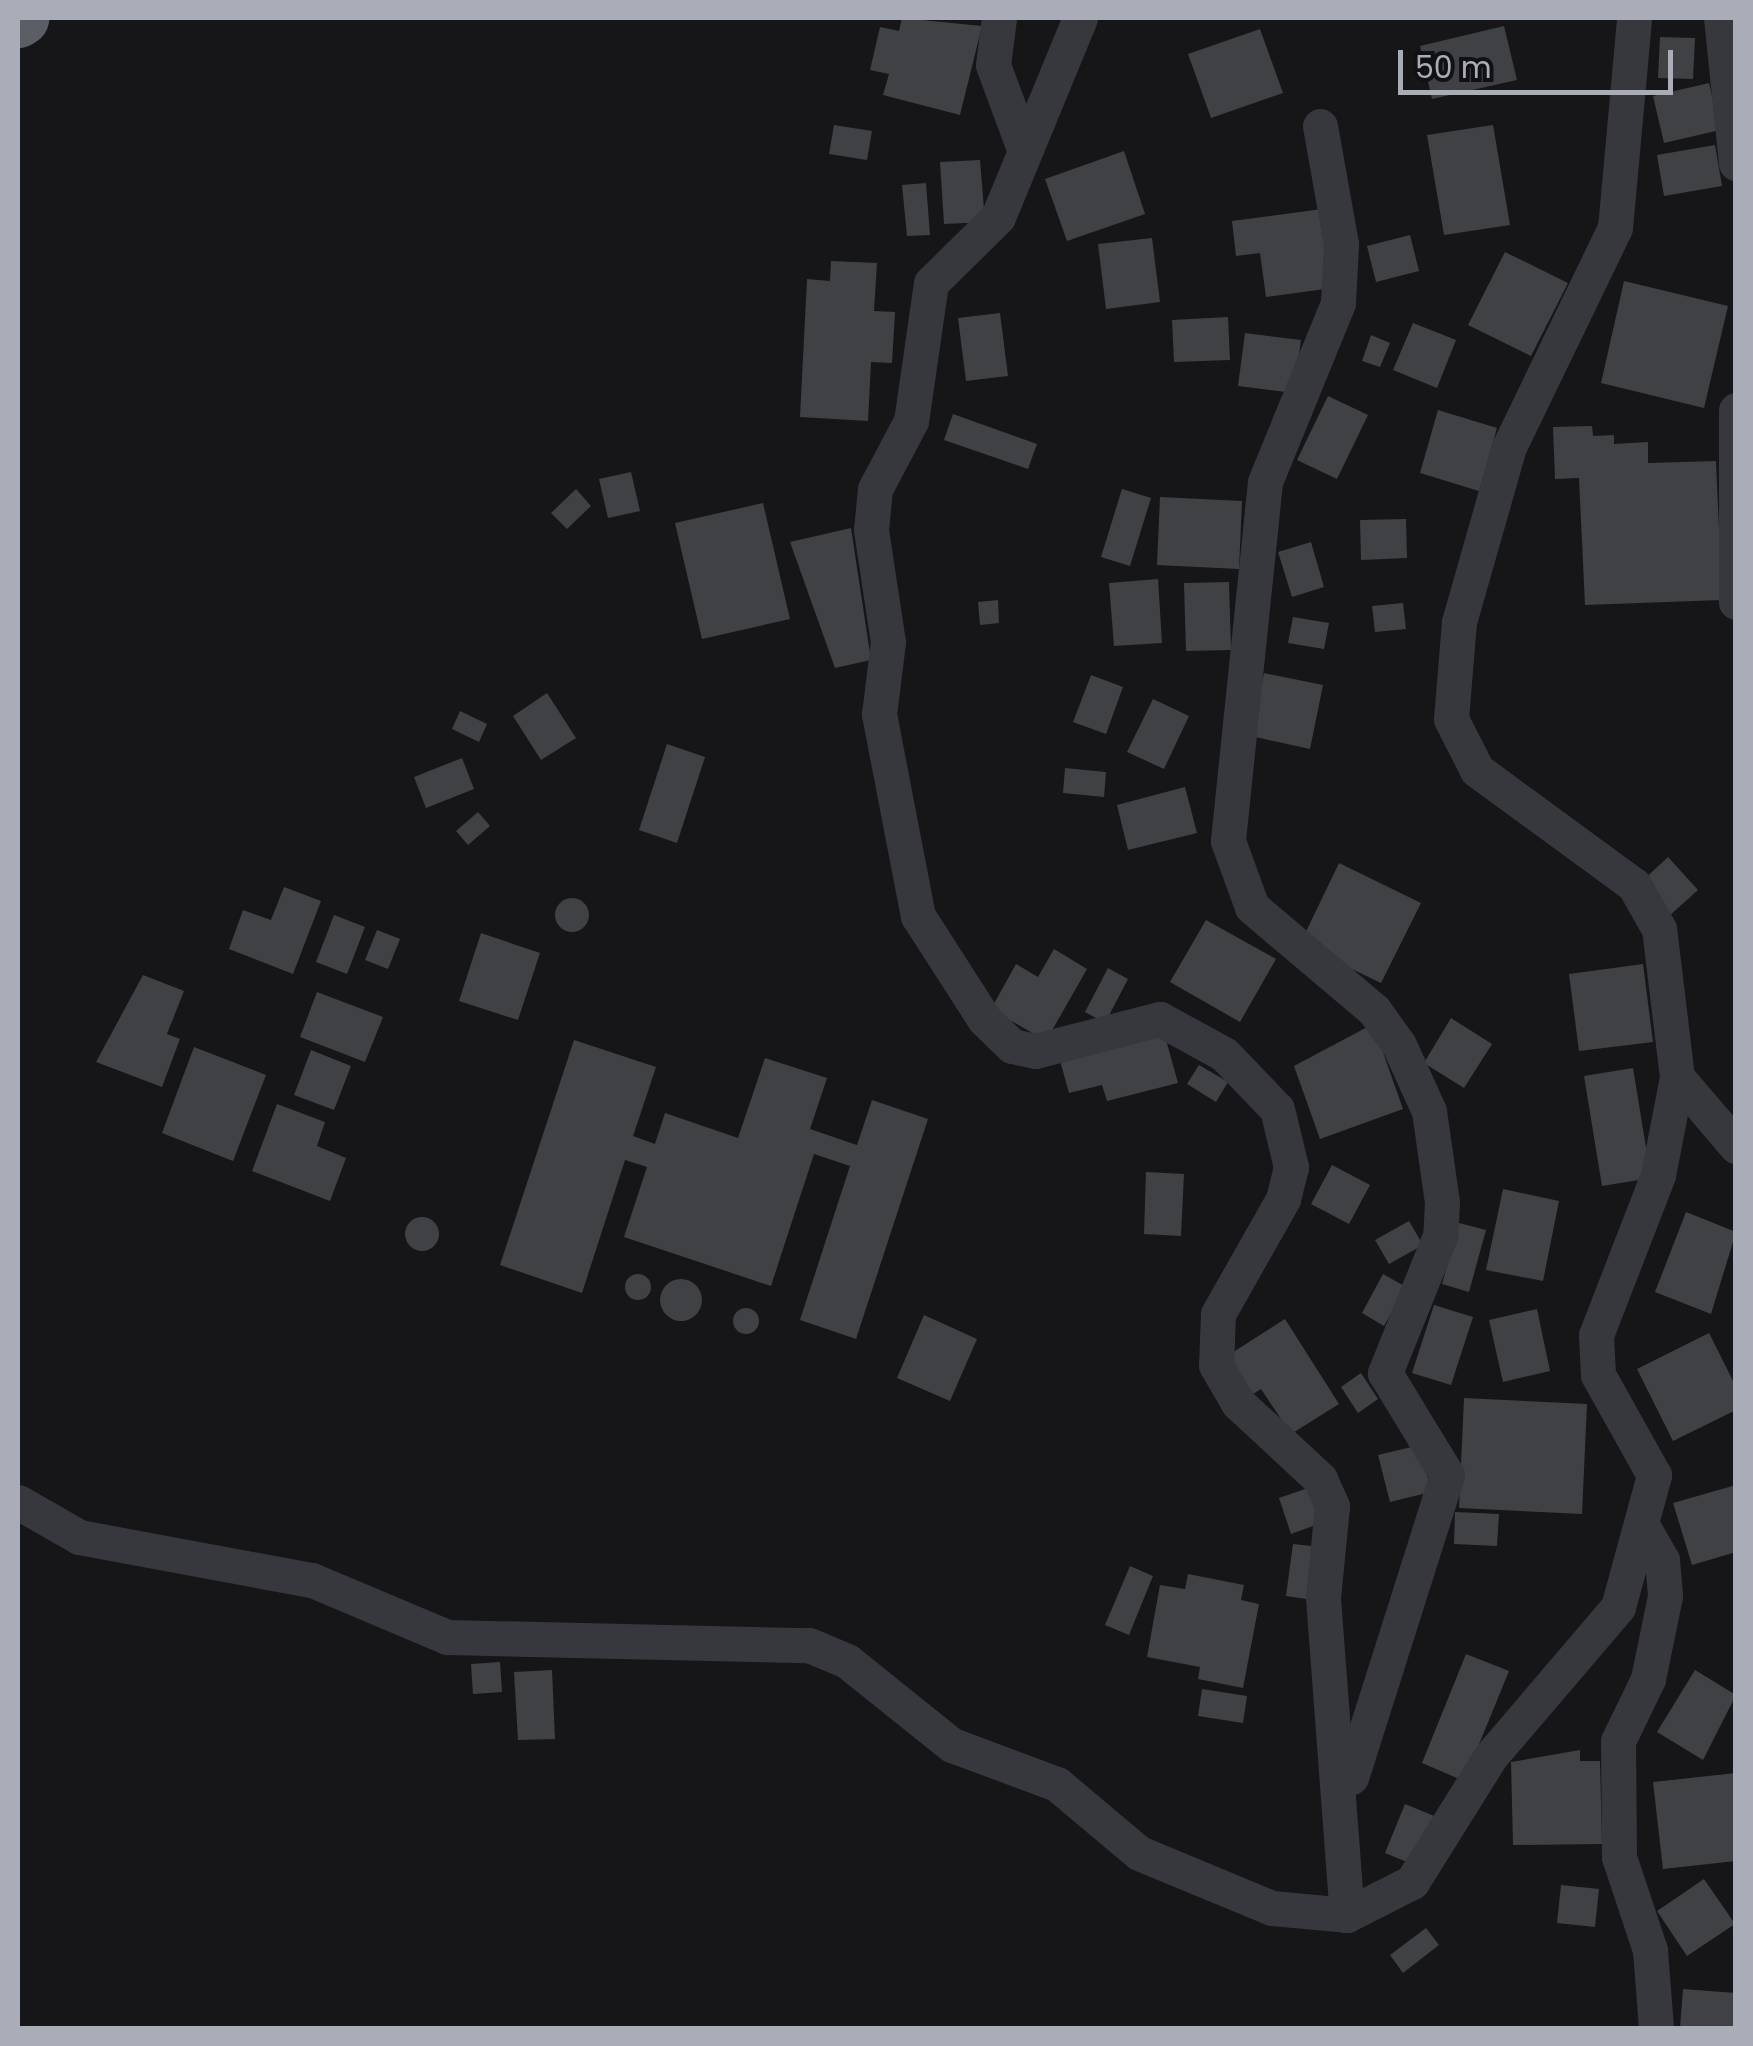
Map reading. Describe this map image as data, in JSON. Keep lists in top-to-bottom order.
{
  "scale_bar": "50 m"
}
